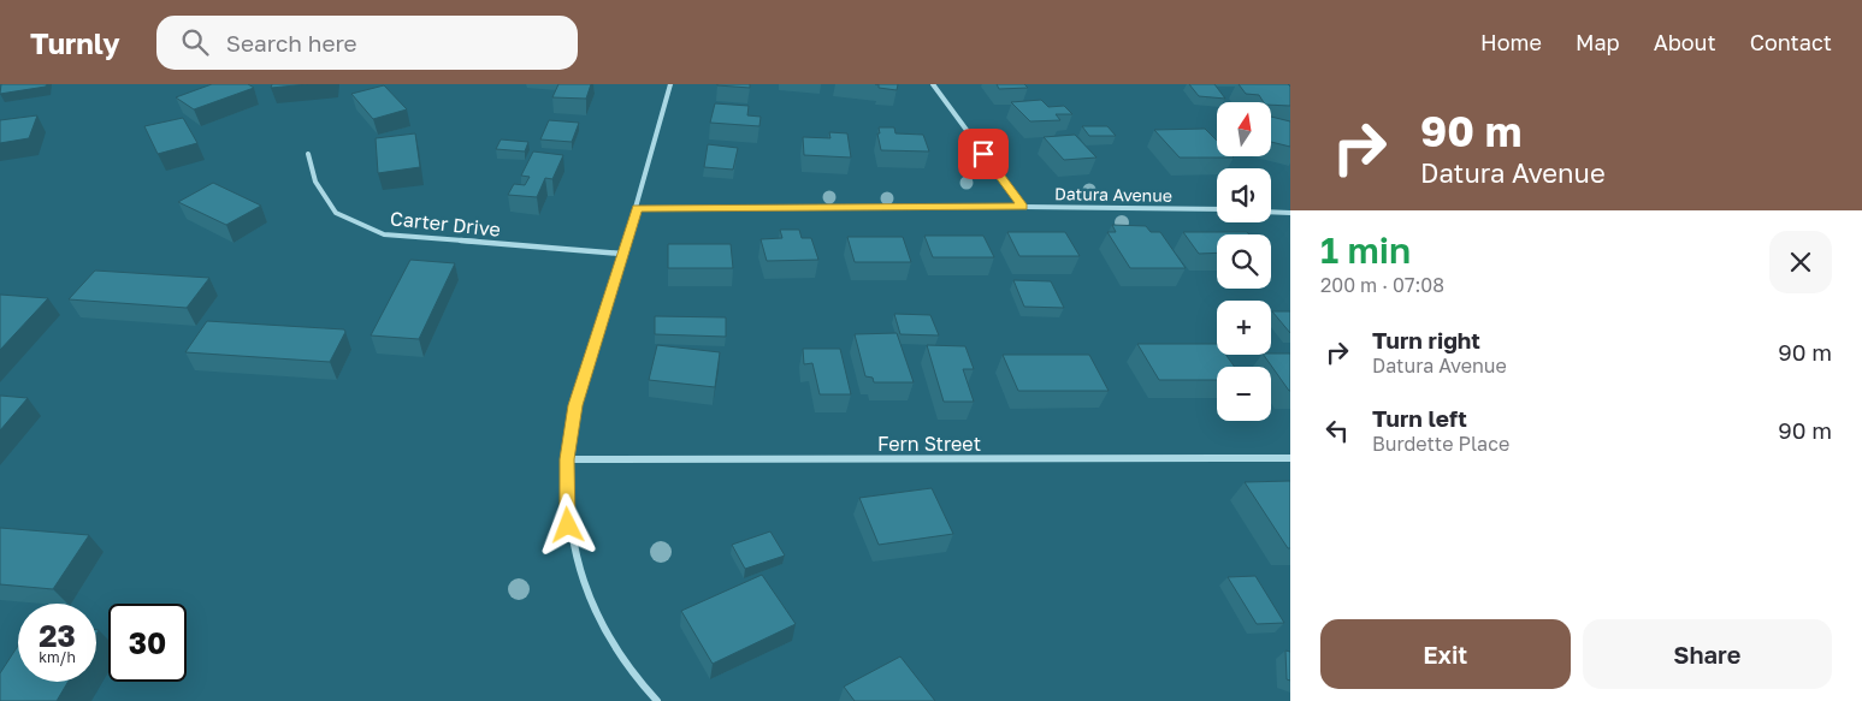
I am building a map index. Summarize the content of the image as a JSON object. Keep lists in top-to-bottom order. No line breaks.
{"streets":{"street":["Datura Avenue","Carter Drive","Fern Street"]},"north":"top","page":{"header":"Turnly","search":"Search here","nav":["Home","Map","About","Contact"],"turn":["90 m","Datura Avenue"],"map_buttons":["+","−"],"heading":["1 min","200 m · 07:08"],"list":[{"name":"Turn right","note":"Datura Avenue","value":"90 m"},{"name":"Turn left","note":"Burdette Place","value":"90 m"}],"speed":"23 km/h","limit":"30","buttons":["Exit","Share"]}}
